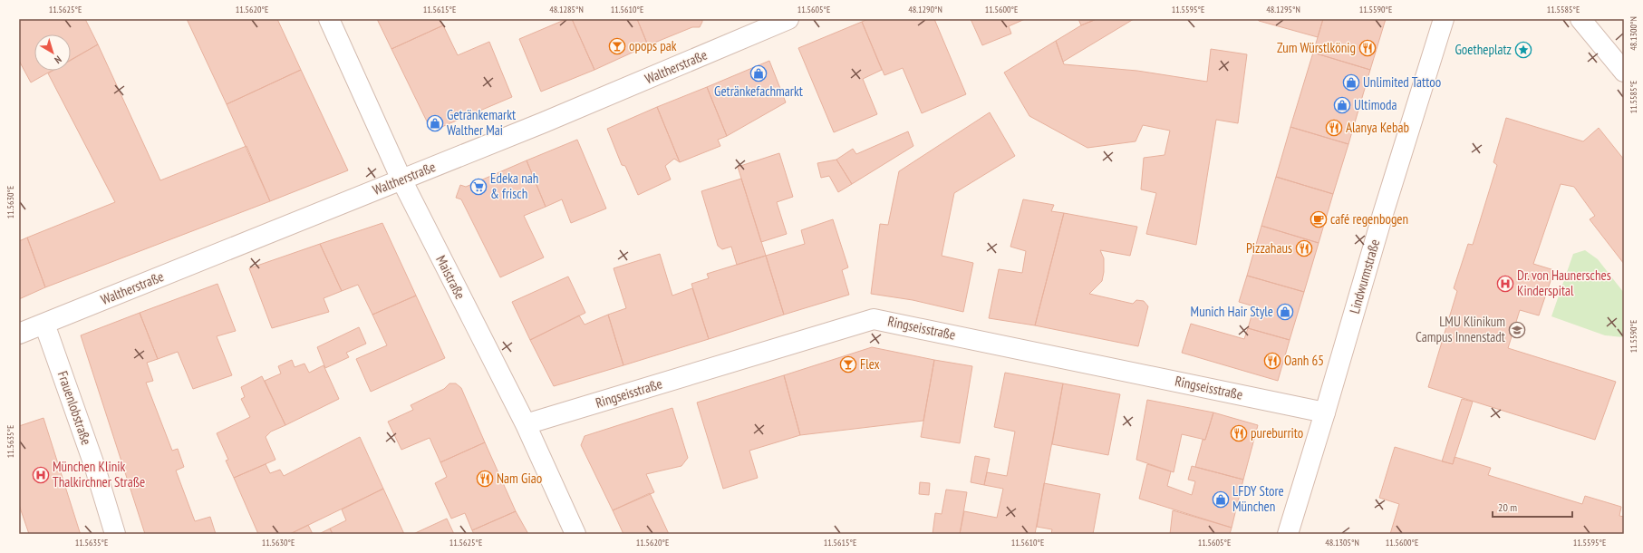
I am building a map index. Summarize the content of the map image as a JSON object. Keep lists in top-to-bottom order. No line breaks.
{"streets":{"street":["Waltherstraße","Lindwurmstraße","Maistraße","Ringseisstraße","Frauenlobstraße"]},"crossings":[["Waltherstraße","Maistraße"],["Waltherstraße","Frauenlobstraße"],["Lindwurmstraße","Ringseisstraße"],["Maistraße","Ringseisstraße"]],"places":{"bar":["opops pak","Flex"],"restaurant":["Zum Würstlkönig","Alanya Kebab","Pizzahaus","Oanh 65","pureburrito","Nam Giao"],"place":["Goetheplatz"],"shop":["Getränkefachmarkt","Unlimited Tattoo","Ultimoda","Getränkemarkt Walther Mai","Munich Hair Style","LFDY Store München"],"supermarket":["Edeka nah & frisch"],"cafe":["café regenbogen"],"hospital":["Dr. von Haunersches Kinderspital","München Klinik Thalkirchner Straße"],"school or university":["LMU Klinikum Campus Innenstadt"]},"scale_bar":"20 m","north":"bottom right","coordinates":["11.5625°E","11.5620°E","11.5615°E","48.1285°N","11.5610°E","11.5605°E","48.1290°N","11.5600°E","11.5595°E","48.1295°N","11.5590°E","11.5585°E","48.1300°N","11.5630°E","11.5635°E","48.1305°N"]}
